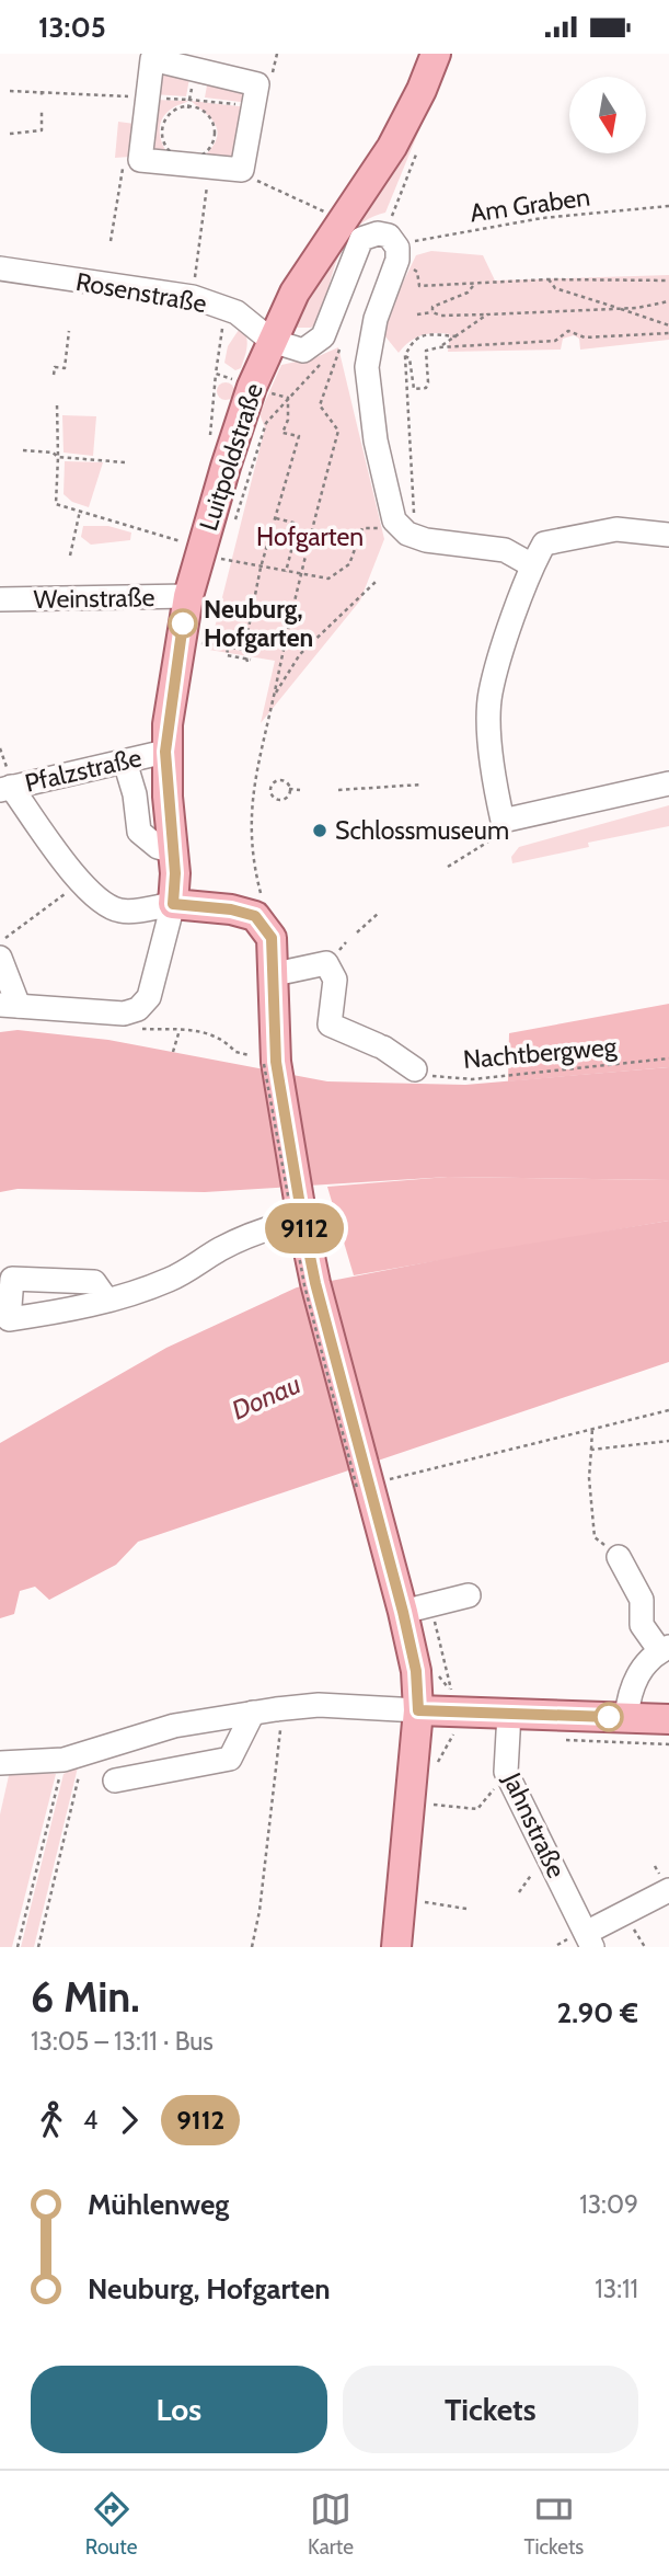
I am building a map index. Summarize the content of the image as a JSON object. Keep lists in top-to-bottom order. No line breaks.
{"streets":{"main road":["Luitpoldstraße"],"street":["Rosenstraße","Weinstraße","Pfalzstraße","Jahnstraße"],"path":["Am Graben","Nachtbergweg"]},"crossings":[["Rosenstraße","Luitpoldstraße"],["Luitpoldstraße","Weinstraße"],["Luitpoldstraße","Pfalzstraße"]],"water":["Donau"],"parks":["Hofgarten"],"places":["Neuburg, Hofgarten","Schlossmuseum"],"lines":["bus line 9112"],"north":"bottom","page":{"status":"13:05","on_map":"9112","heading":["6 Min.","13:05 – 13:11 · Bus","2.90 €"],"legs":["4","9112"],"list":[{"name":"Mühlenweg","value":"13:09"},{"name":"Neuburg, Hofgarten","value":"13:11"}],"buttons":["Los","Tickets"],"tabs":["Route","Karte","Tickets"]}}
